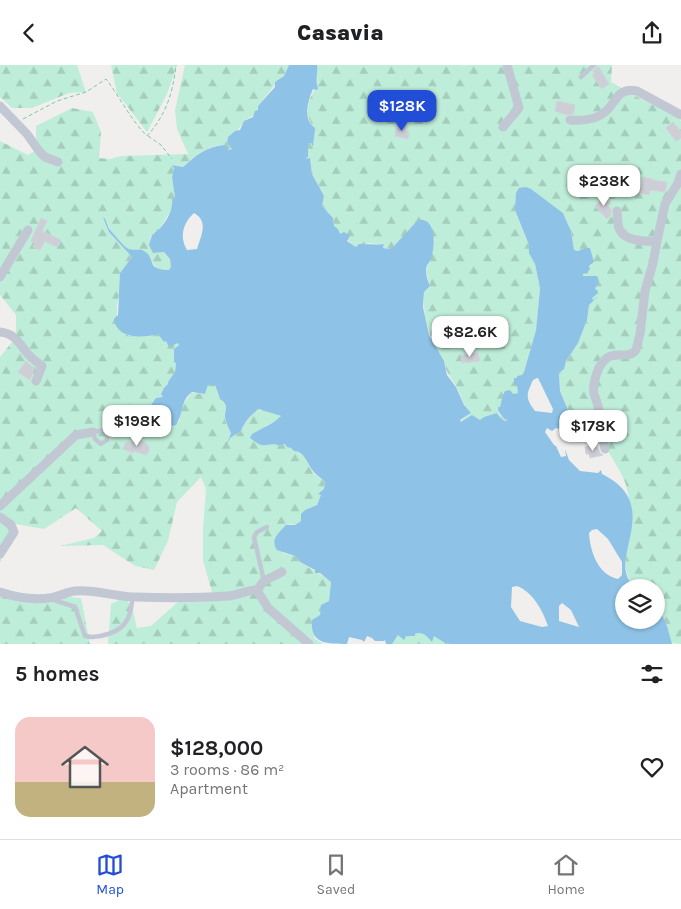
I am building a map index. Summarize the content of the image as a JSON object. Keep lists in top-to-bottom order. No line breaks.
{"page":{"header":"Casavia","price":["$128K","$238K","$82.6K","$198K","$178K"],"heading":"5 homes","list":[{"name":"$128,000","note":"3 rooms · 86 m² · Apartment"}],"tabs":["Map","Saved","Home"]}}
